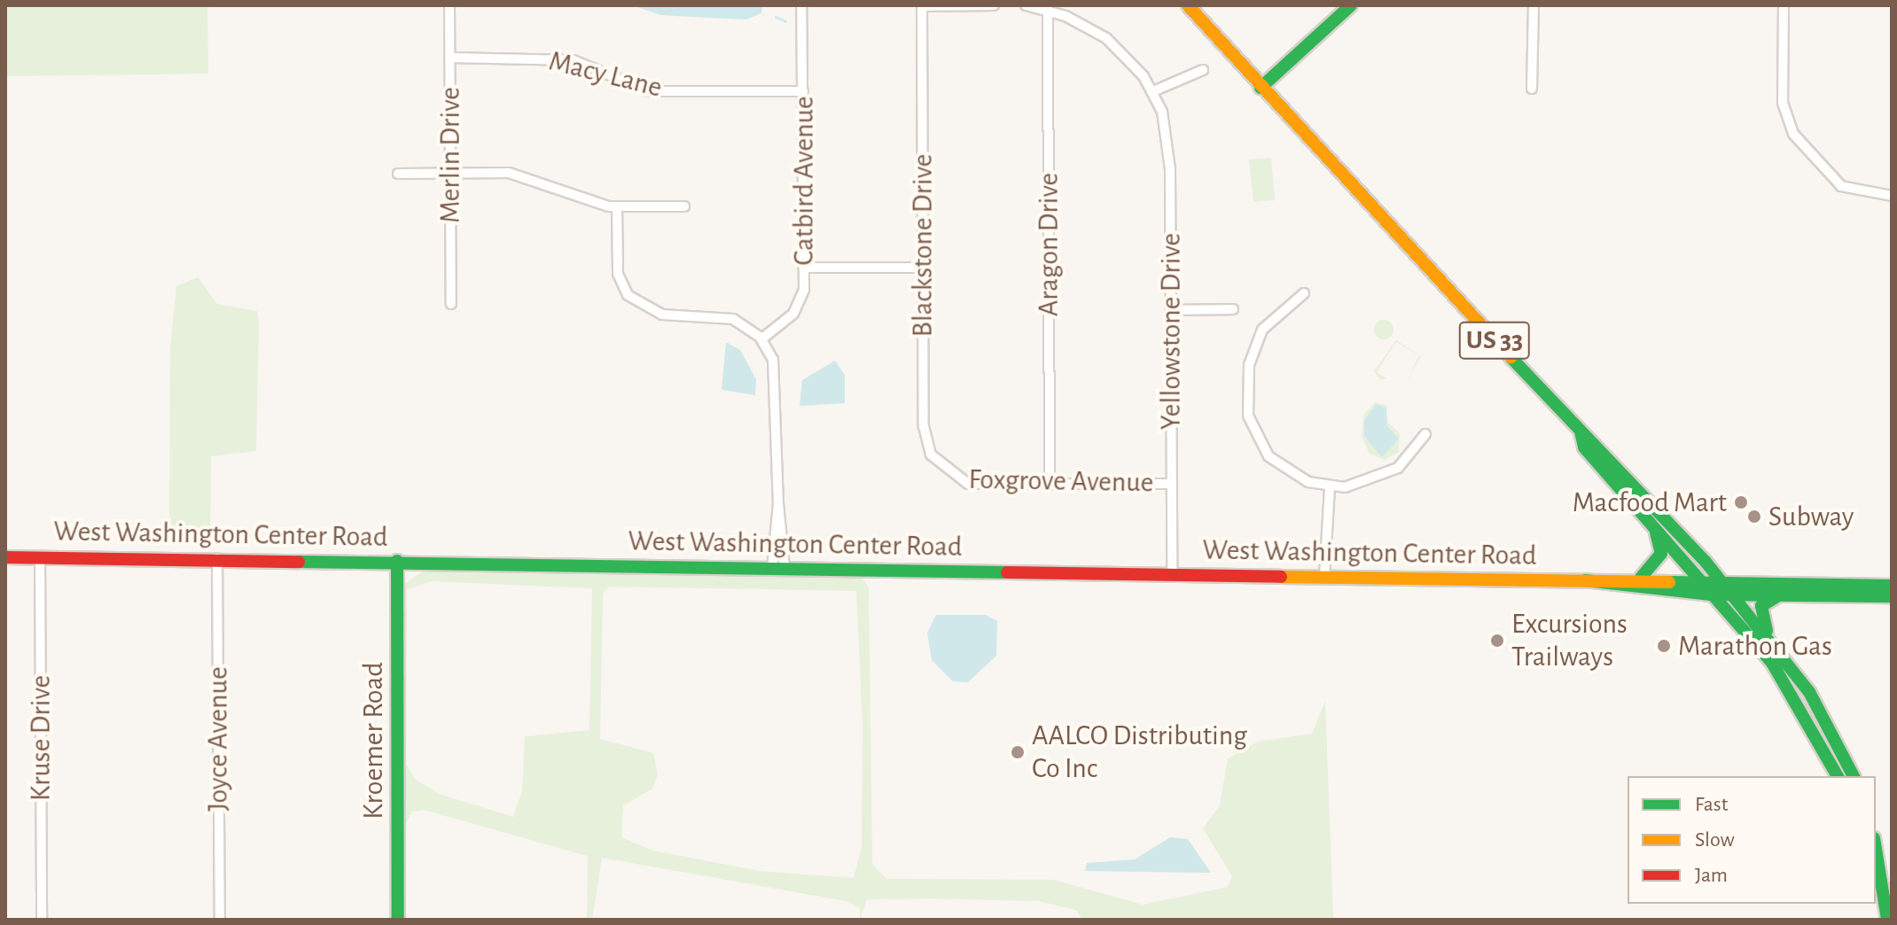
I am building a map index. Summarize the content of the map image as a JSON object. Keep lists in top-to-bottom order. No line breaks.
{"streets":{"main road":["US 33","West Washington Center Road","Kroemer Road"],"street":["Macy Lane","Merlin Drive","Catbird Avenue","Aragon Drive","Blackstone Drive","Yellowstone Drive","Foxgrove Avenue","Kruse Drive","Joyce Avenue"]},"crossings":[["Macy Lane","Merlin Drive"],["Macy Lane","Catbird Avenue"],["Aragon Drive","Yellowstone Drive"],["Aragon Drive","Foxgrove Avenue"],["Blackstone Drive","Foxgrove Avenue"],["Yellowstone Drive","Foxgrove Avenue"],["Yellowstone Drive","West Washington Center Road"],["US 33","West Washington Center Road"],["West Washington Center Road","Kruse Drive"],["West Washington Center Road","Joyce Avenue"],["West Washington Center Road","Kroemer Road"]],"places":["Macfood Mart","Subway","Excursions Trailways","Marathon Gas","AALCO Distributing Co Inc"],"legend":["Fast","Slow","Jam"]}
